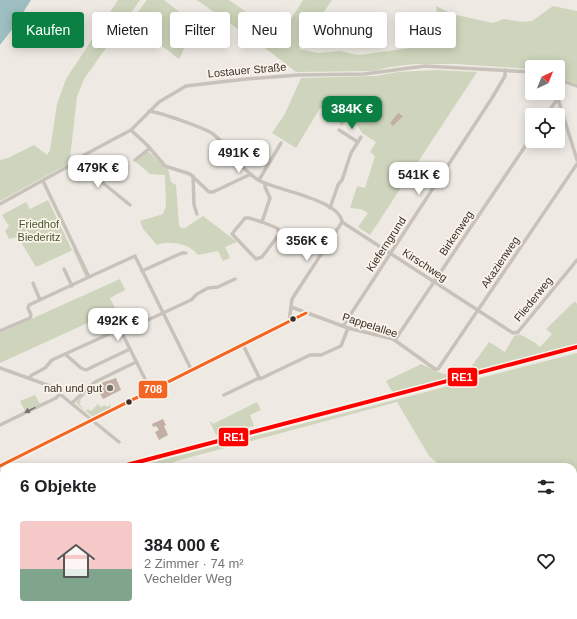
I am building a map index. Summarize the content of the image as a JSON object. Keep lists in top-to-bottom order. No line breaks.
{"streets":{"street":["Lostauer Straße","Birkenweg","Kieferngrund","Akazienweg","Kirschweg","Fliederweg","Pappelallee"]},"crossings":[["Lostauer Straße","Kieferngrund"],["Birkenweg","Kirschweg"],["Birkenweg","Pappelallee"],["Kieferngrund","Kirschweg"],["Kieferngrund","Pappelallee"],["Akazienweg","Kirschweg"],["Akazienweg","Fliederweg"],["Akazienweg","Pappelallee"],["Kirschweg","Fliederweg"]],"parks":["Friedhof Biederitz"],"places":["nah und gut"],"lines":["transit line 708","transit line RE1"],"north":"top right","page":{"chip":["Kaufen","Mieten","Filter","Neu","Wohnung","Haus"],"price":["384K €","491K €","479K €","541K €","356K €","492K €"],"heading":"6 Objekte","list":[{"name":"384 000 €","note":"2 Zimmer · 74 m² · Vechelder Weg"}]}}
